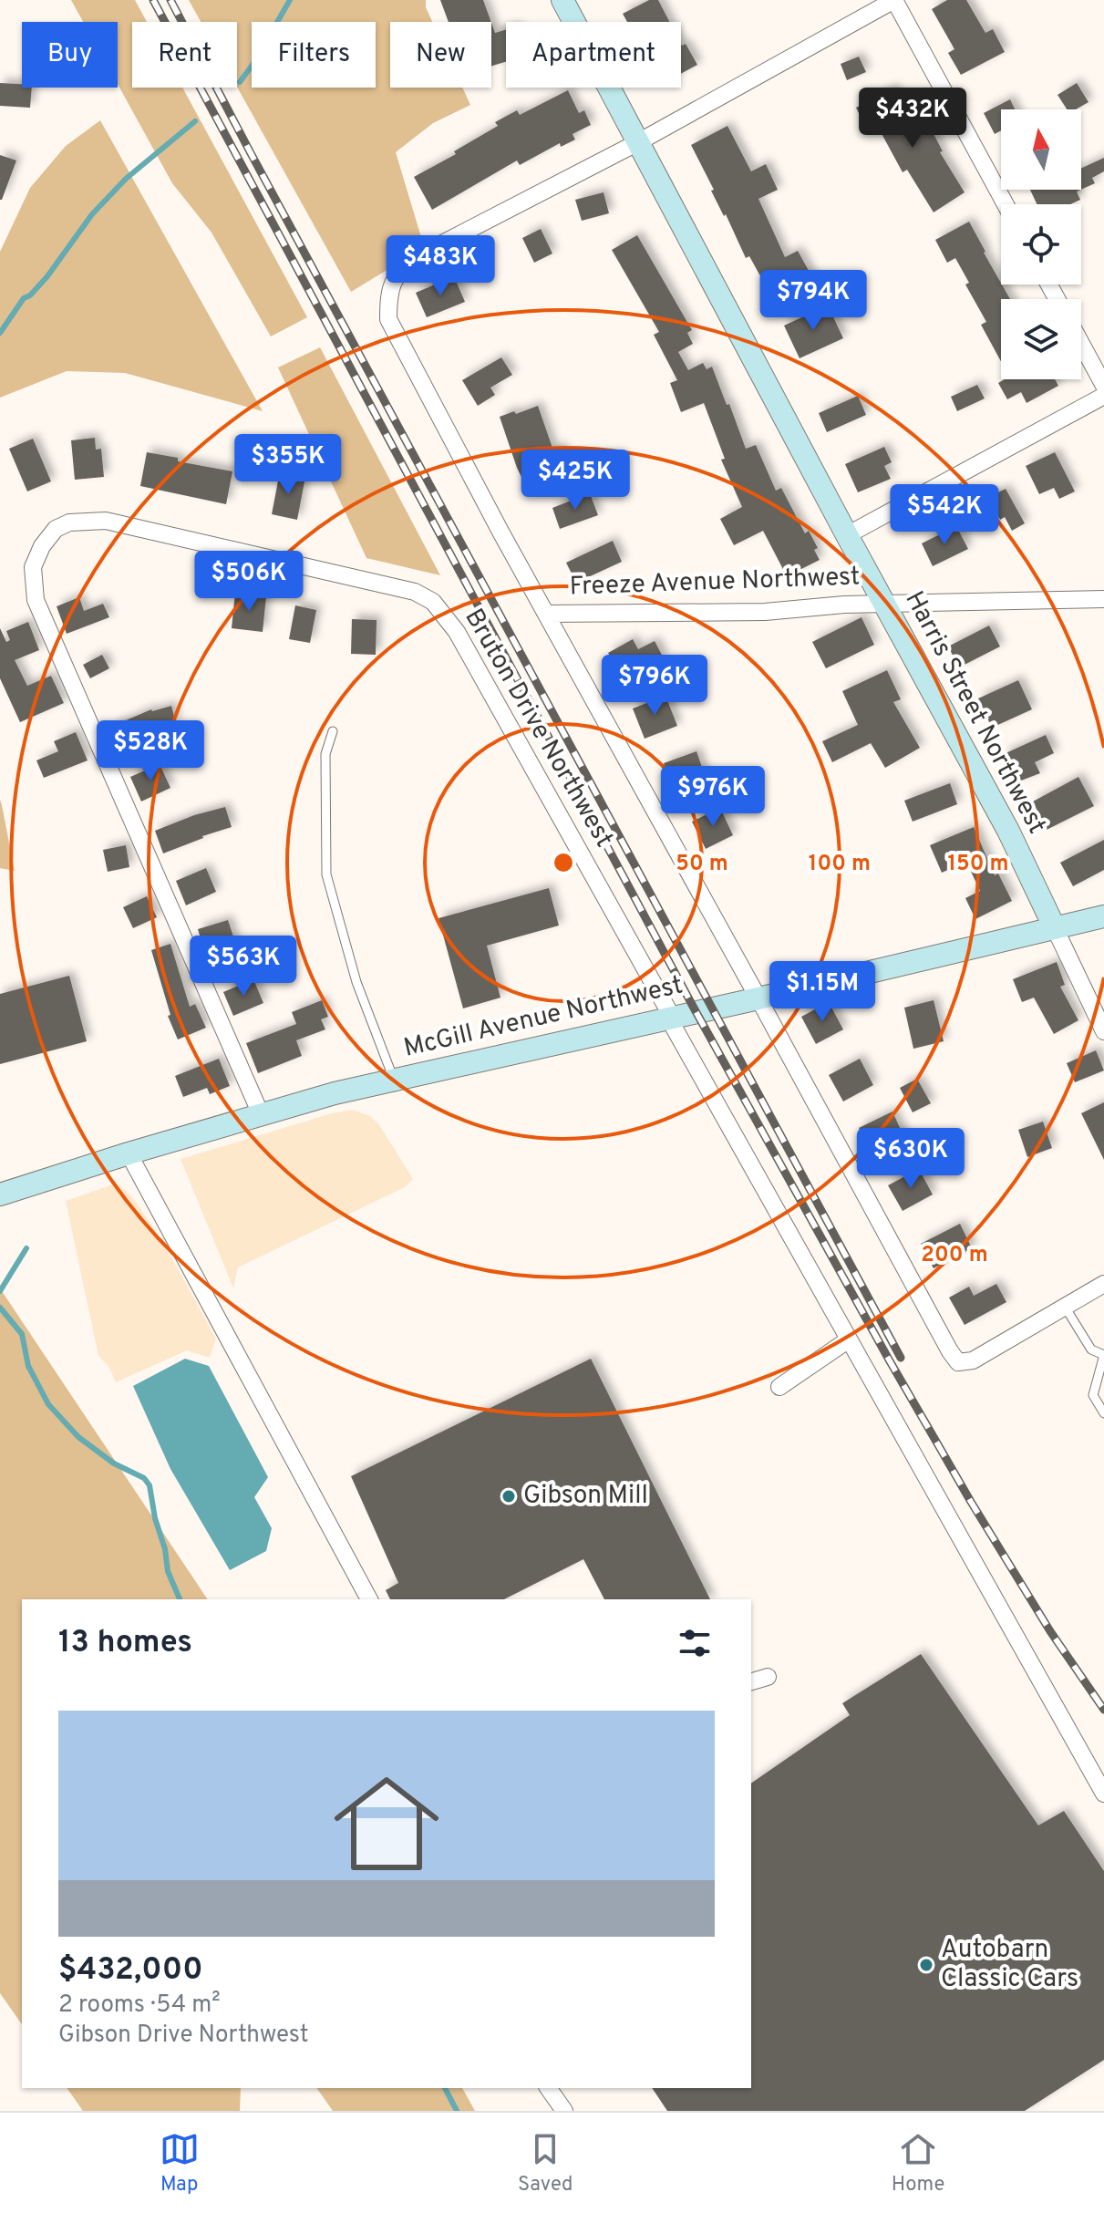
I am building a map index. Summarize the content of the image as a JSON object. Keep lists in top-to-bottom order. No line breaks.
{"streets":{"street":["Freeze Avenue Northwest","Harris Street Northwest","Bruton Drive Northwest","McGill Avenue Northwest"]},"crossings":[["Freeze Avenue Northwest","Harris Street Northwest"],["Harris Street Northwest","McGill Avenue Northwest"],["Bruton Drive Northwest","McGill Avenue Northwest"]],"places":["Gibson Mill","Autobarn Classic Cars"],"north":"top","page":{"chip":["Buy","Rent","Filters","New","Apartment"],"price":["$432K","$483K","$794K","$355K","$425K","$542K","$506K","$796K","$528K","$976K","$563K","$1.15M","$630K"],"heading":"13 homes","list":[{"name":"$432,000","note":"2 rooms · 54 m² · Gibson Drive Northwest"}],"tabs":["Map","Saved","Home"]},"rings":["50 m","100 m","150 m","200 m"]}
